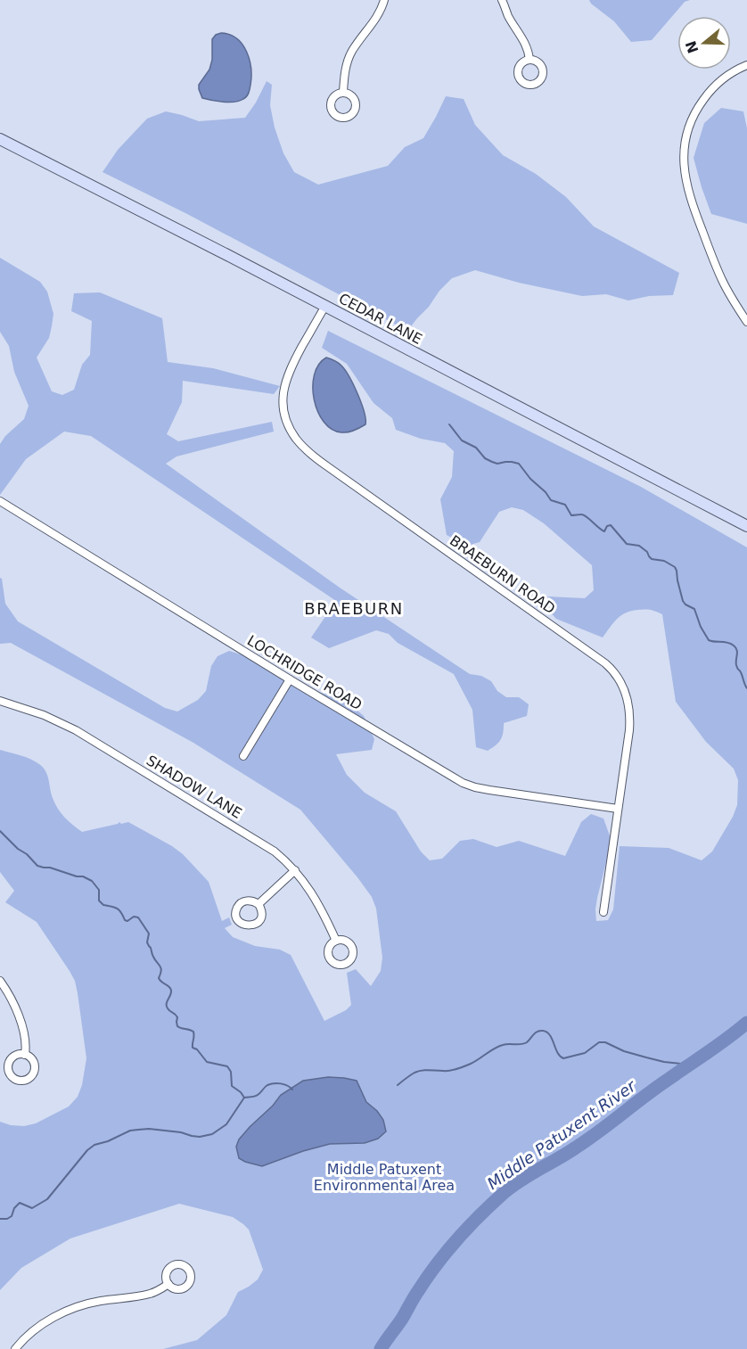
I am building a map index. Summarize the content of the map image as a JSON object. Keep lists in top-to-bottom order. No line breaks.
{"streets":{"main road":["CEDAR LANE"],"street":["BRAEBURN ROAD","LOCHRIDGE ROAD","SHADOW LANE"]},"crossings":[["CEDAR LANE","BRAEBURN ROAD"],["BRAEBURN ROAD","LOCHRIDGE ROAD"]],"districts":["BRAEBURN"],"water":["Middle Patuxent River"],"parks":["Middle Patuxent Environmental Area"],"north":"left"}
